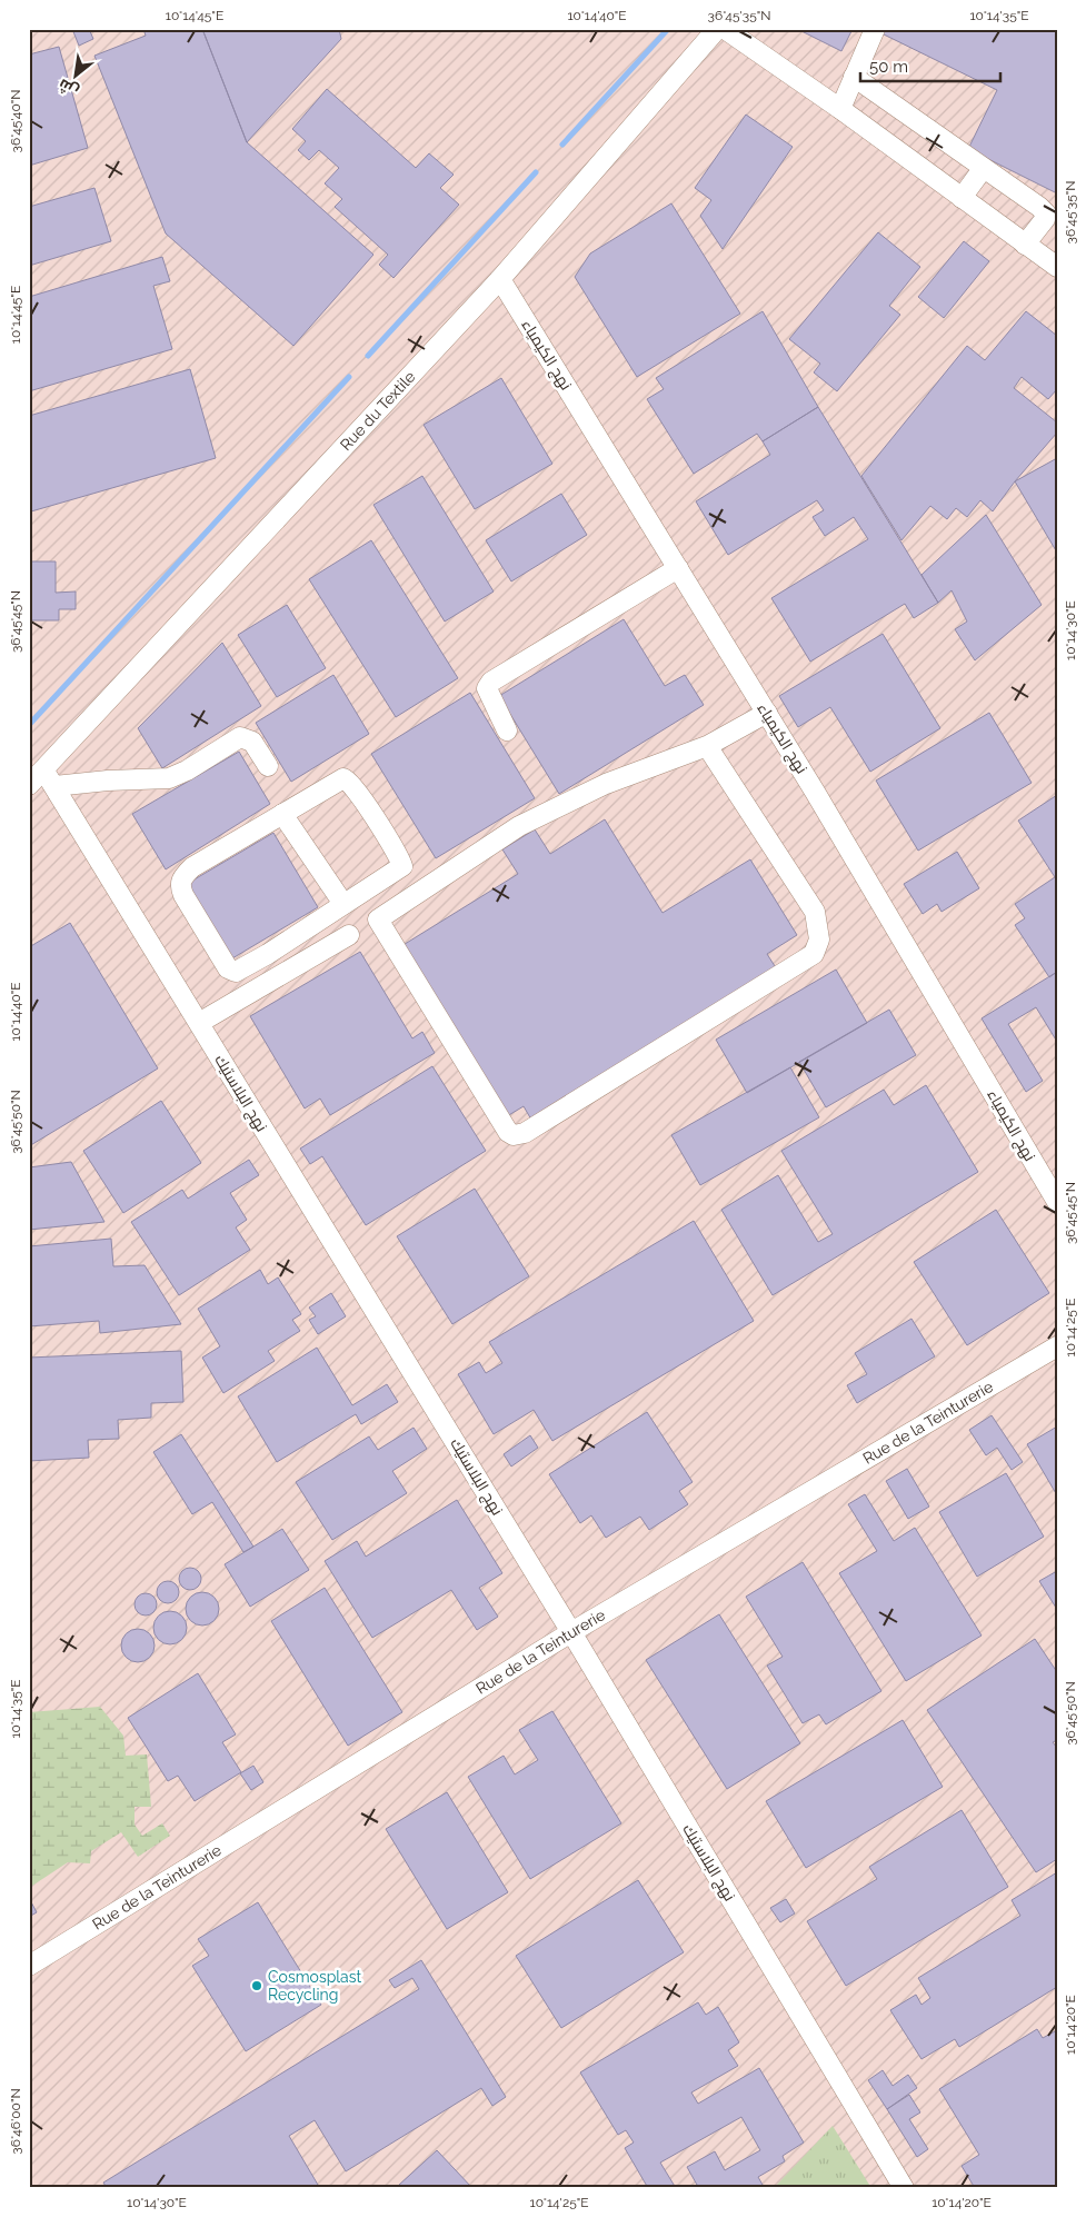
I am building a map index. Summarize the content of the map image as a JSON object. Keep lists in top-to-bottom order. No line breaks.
{"streets":{"street":["نهج الكيمياء","Rue du Textile","نهج البلاستيك","Rue de la Teinturerie"]},"crossings":[["نهج الكيمياء","Rue du Textile"],["Rue du Textile","نهج البلاستيك"],["نهج البلاستيك","Rue de la Teinturerie"]],"places":["Cosmosplast Recycling"],"scale_bar":"50 m","north":"bottom left","coordinates":["10°14'45\"E","10°14'40\"E","36°45'35\"N","10°14'35\"E","36°45'40\"N","36°45'45\"N","10°14'30\"E","36°45'50\"N","10°14'25\"E","10°14'20\"E","36°46'00\"N"]}
